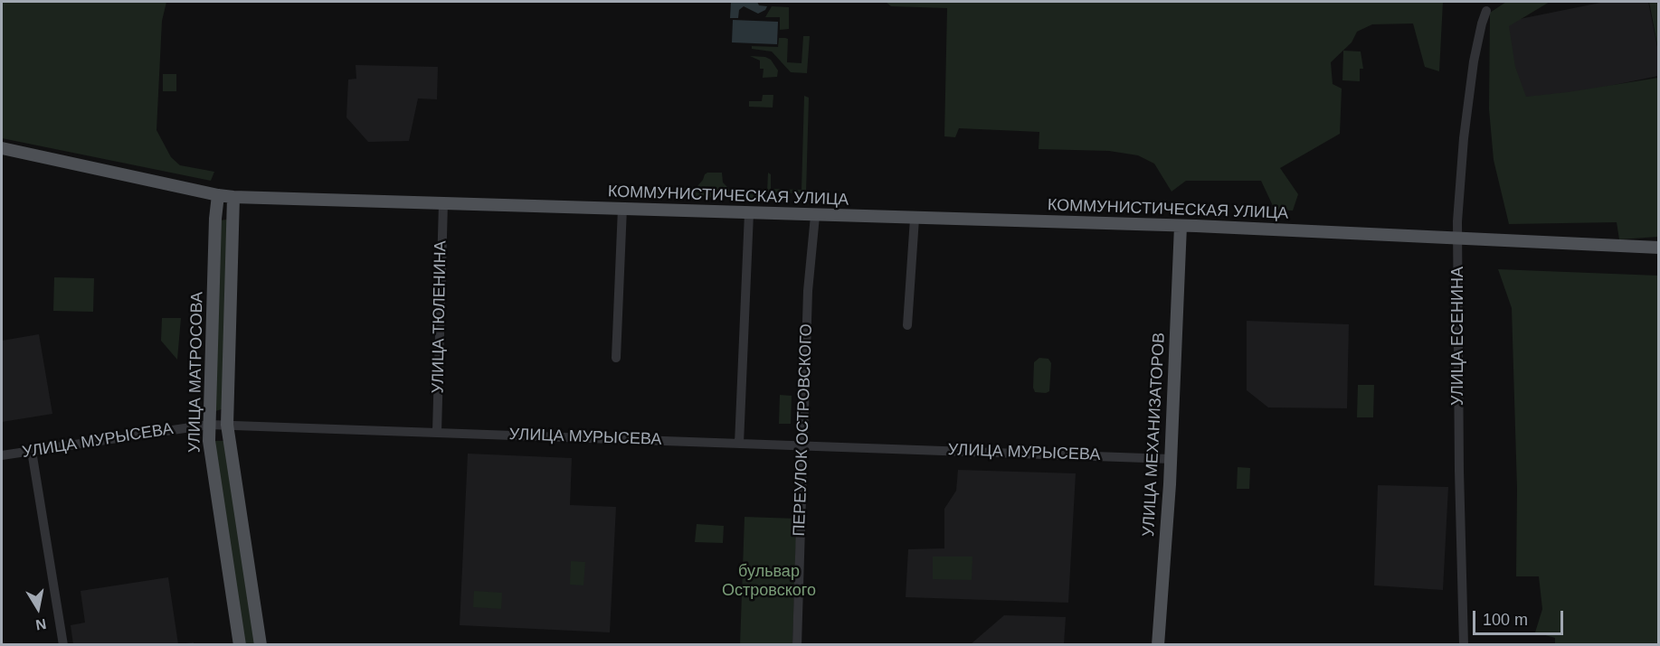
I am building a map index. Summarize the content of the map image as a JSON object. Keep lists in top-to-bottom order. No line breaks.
{"streets":{"main road":["КОММУНИСТИЧЕСКАЯ УЛИЦА","УЛИЦА МАТРОСОВА","УЛИЦА МЕХАНИЗАТОРОВ"],"street":["УЛИЦА ТЮЛЕНИНА","УЛИЦА ЕСЕНИНА","ПЕРЕУЛОК ОСТРОВСКОГО","УЛИЦА МУРЫСЕВА"]},"crossings":[["КОММУНИСТИЧЕСКАЯ УЛИЦА","УЛИЦА ТЮЛЕНИНА"],["КОММУНИСТИЧЕСКАЯ УЛИЦА","УЛИЦА ЕСЕНИНА"],["КОММУНИСТИЧЕСКАЯ УЛИЦА","УЛИЦА МАТРОСОВА"],["КОММУНИСТИЧЕСКАЯ УЛИЦА","ПЕРЕУЛОК ОСТРОВСКОГО"],["КОММУНИСТИЧЕСКАЯ УЛИЦА","УЛИЦА МЕХАНИЗАТОРОВ"],["УЛИЦА ТЮЛЕНИНА","УЛИЦА МУРЫСЕВА"],["УЛИЦА МАТРОСОВА","УЛИЦА МУРЫСЕВА"],["ПЕРЕУЛОК ОСТРОВСКОГО","УЛИЦА МУРЫСЕВА"],["УЛИЦА МЕХАНИЗАТОРОВ","УЛИЦА МУРЫСЕВА"]],"parks":["бульвар Островского"],"scale_bar":"100 m","north":"bottom"}
